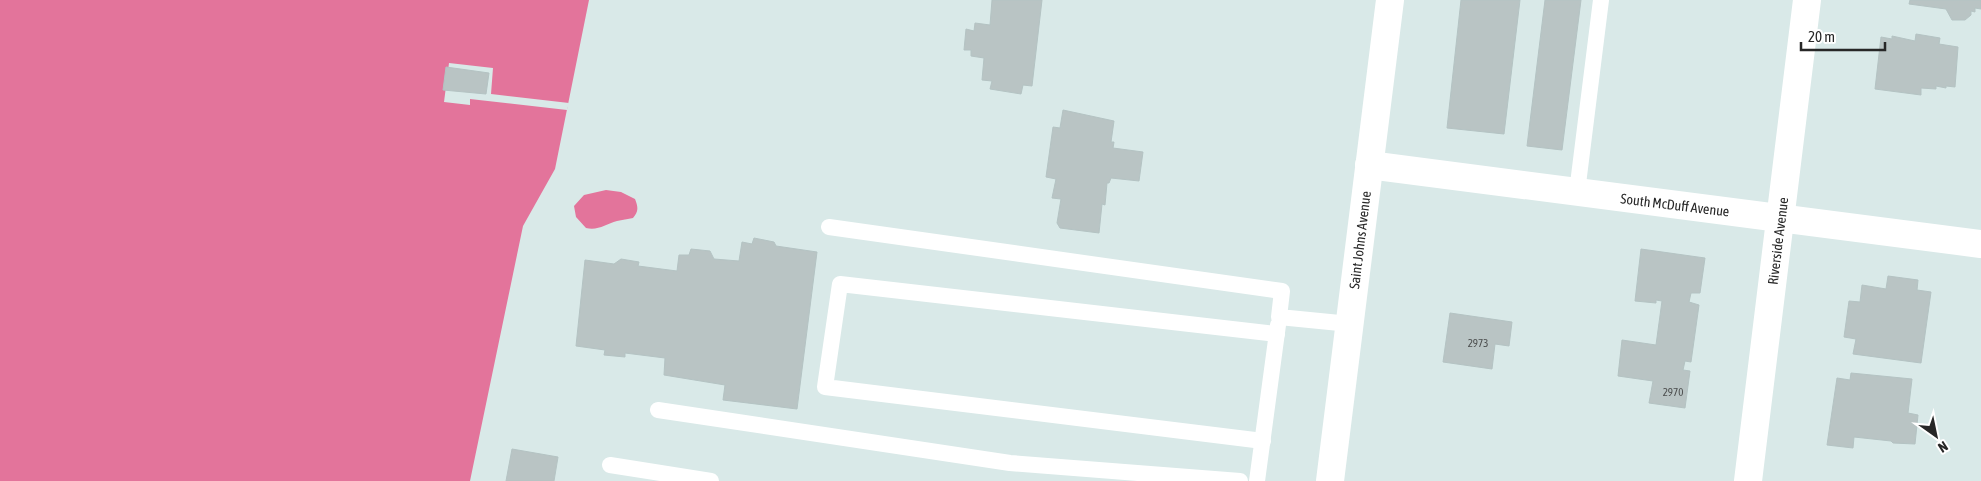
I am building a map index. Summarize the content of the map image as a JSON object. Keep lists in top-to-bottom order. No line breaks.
{"streets":{"main road":["South McDuff Avenue","Saint Johns Avenue","Riverside Avenue"]},"crossings":[["South McDuff Avenue","Saint Johns Avenue"],["South McDuff Avenue","Riverside Avenue"]],"house_numbers":["2973","2970"],"scale_bar":"20 m","north":"bottom right"}
